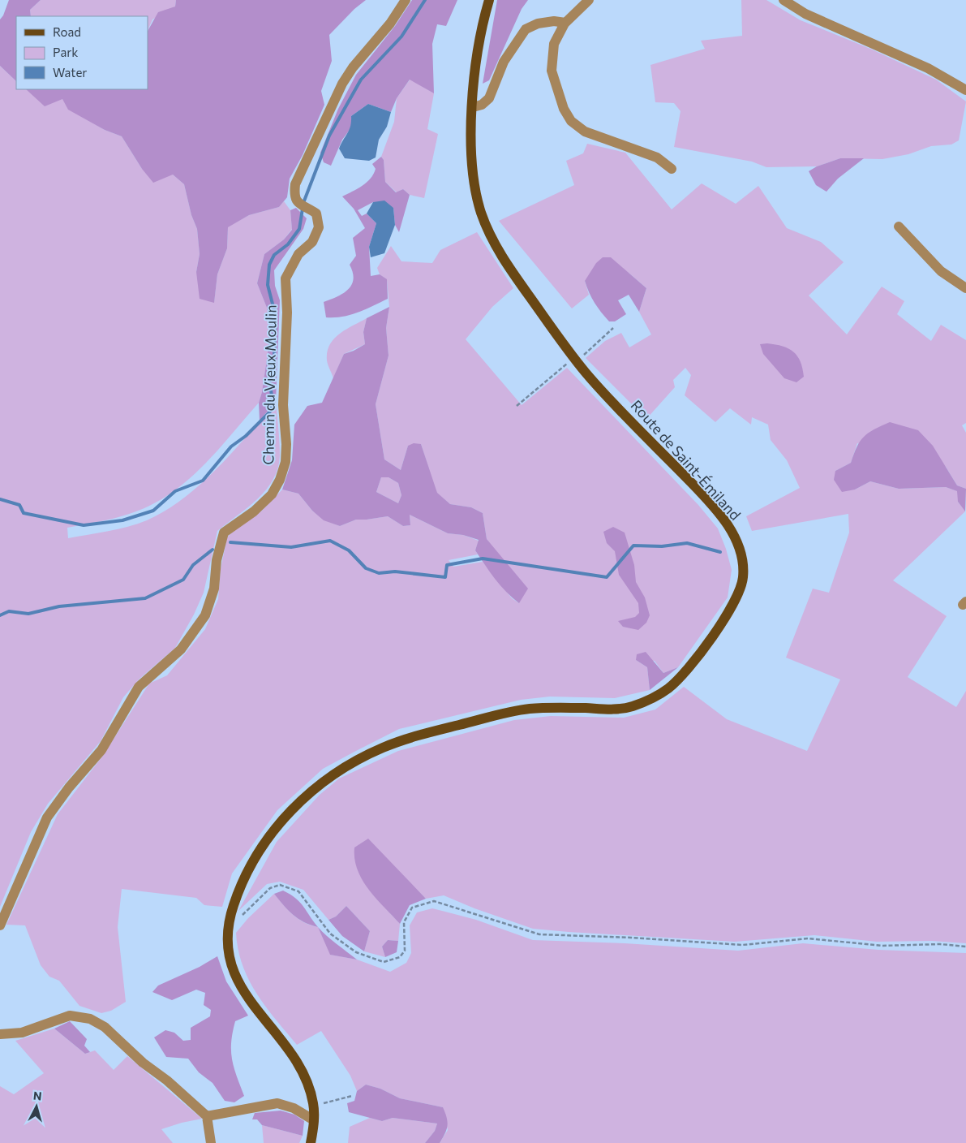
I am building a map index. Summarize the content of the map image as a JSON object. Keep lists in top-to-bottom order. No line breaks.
{"streets":{"main road":["Route de Saint-Émiland"],"street":["Chemin du Vieux Moulin"]},"legend":["Road","Park","Water"],"north":"top"}
